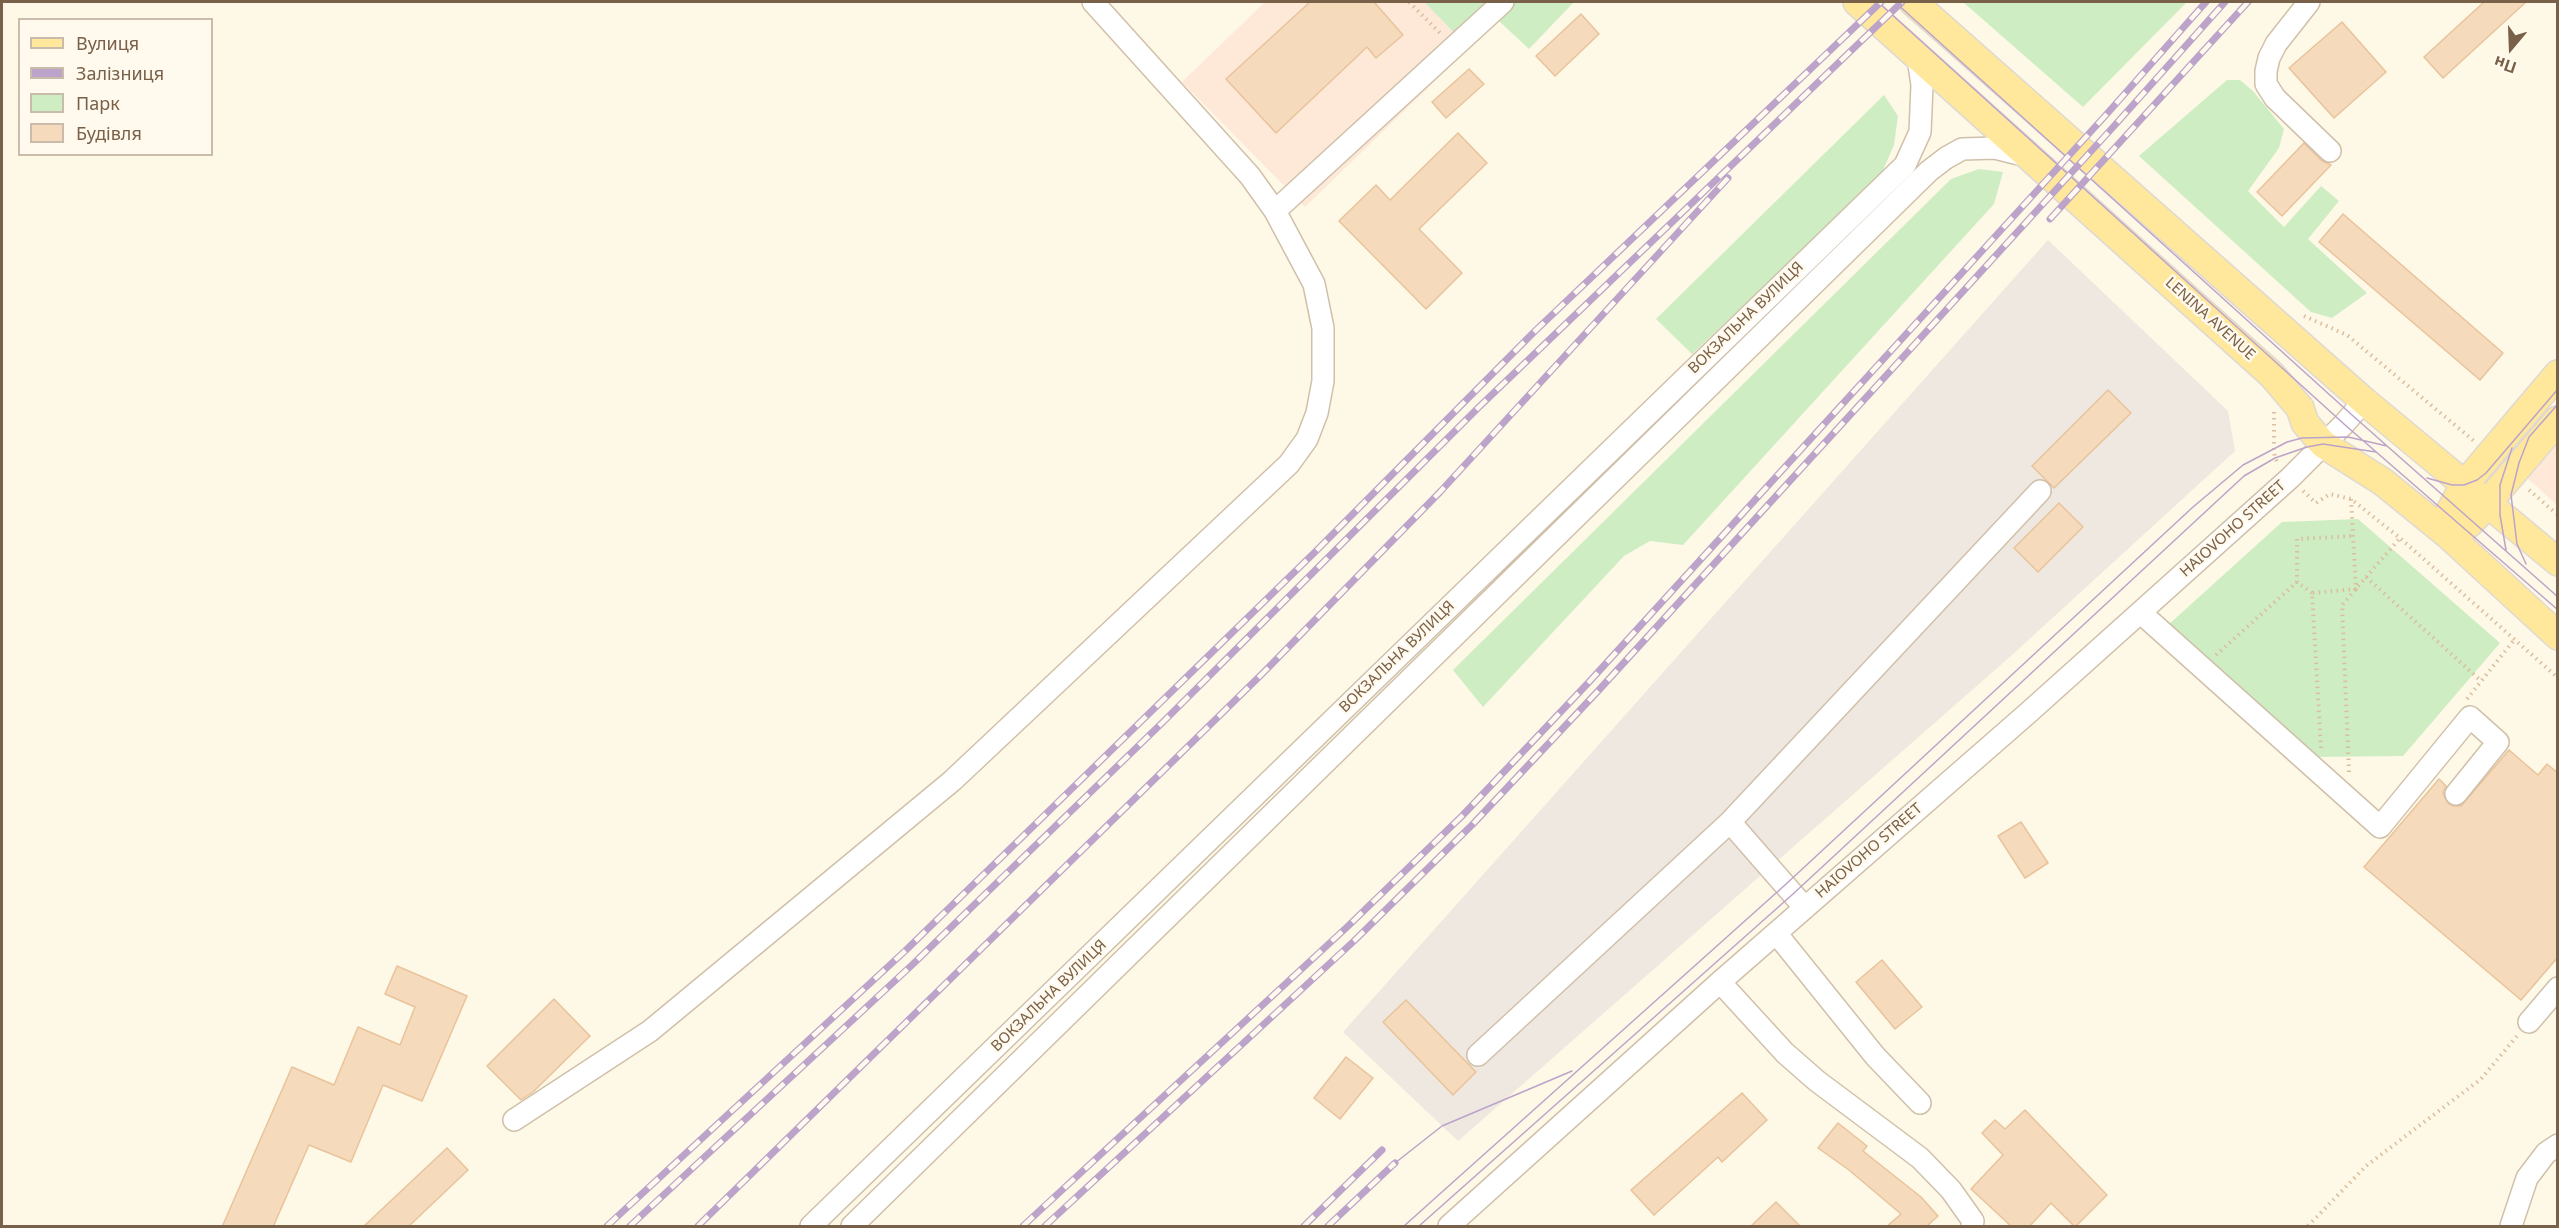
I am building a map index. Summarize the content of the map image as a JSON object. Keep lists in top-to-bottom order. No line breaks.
{"streets":{"main road":["LENINA AVENUE"],"street":["ВОКЗАЛЬНА ВУЛИЦЯ","HAIOVOHO STREET"]},"crossings":[["ВОКЗАЛЬНА ВУЛИЦЯ","LENINA AVENUE"],["LENINA AVENUE","HAIOVOHO STREET"]],"legend":["Вулиця","Залізниця","Парк","Будівля"],"north":"bottom"}
